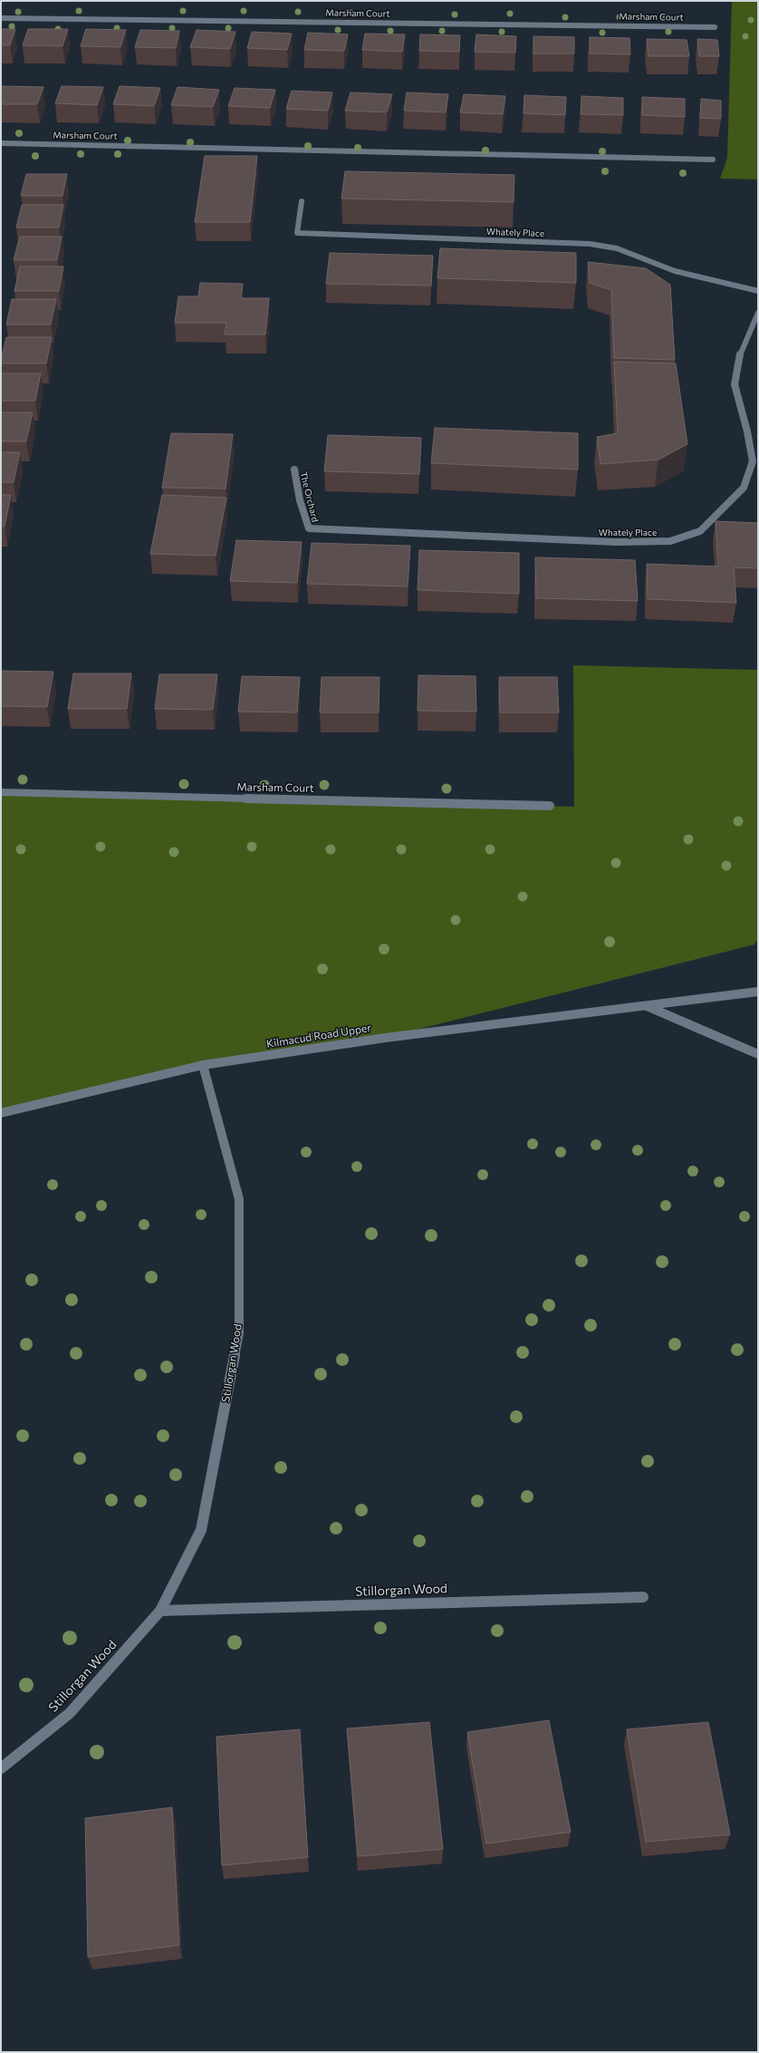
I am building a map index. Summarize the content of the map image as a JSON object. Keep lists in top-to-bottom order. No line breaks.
{"streets":{"street":["Marsham Court","Whately Place","The Orchard","Kilmacud Road Upper","Stillorgan Wood"]},"crossings":[["Whately Place","The Orchard"],["Kilmacud Road Upper","Stillorgan Wood"]]}
